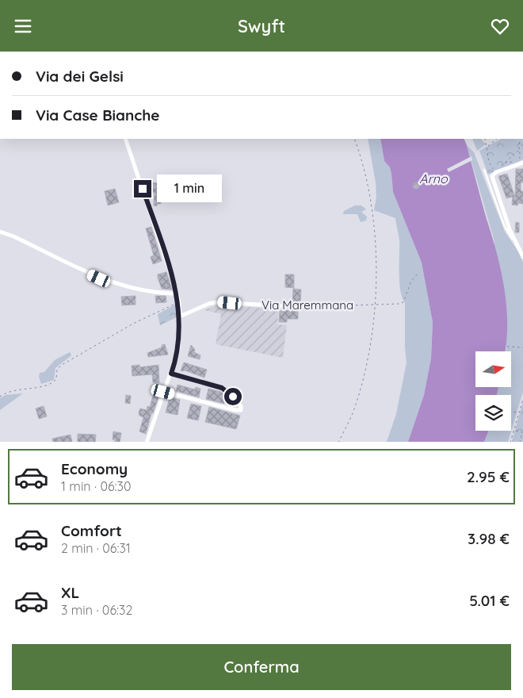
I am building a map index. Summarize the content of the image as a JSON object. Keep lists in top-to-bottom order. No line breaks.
{"streets":{"street":["Via Maremmana"]},"water":["Arno"],"north":"right","page":{"header":"Swyft","banner":["Via dei Gelsi","Via Case Bianche"],"bubble":"1 min","list":[{"name":"Economy","note":"1 min · 06:30","value":"2.95 €"},{"name":"Comfort","note":"2 min · 06:31","value":"3.98 €"},{"name":"XL","note":"3 min · 06:32","value":"5.01 €"}],"buttons":"Conferma"}}
